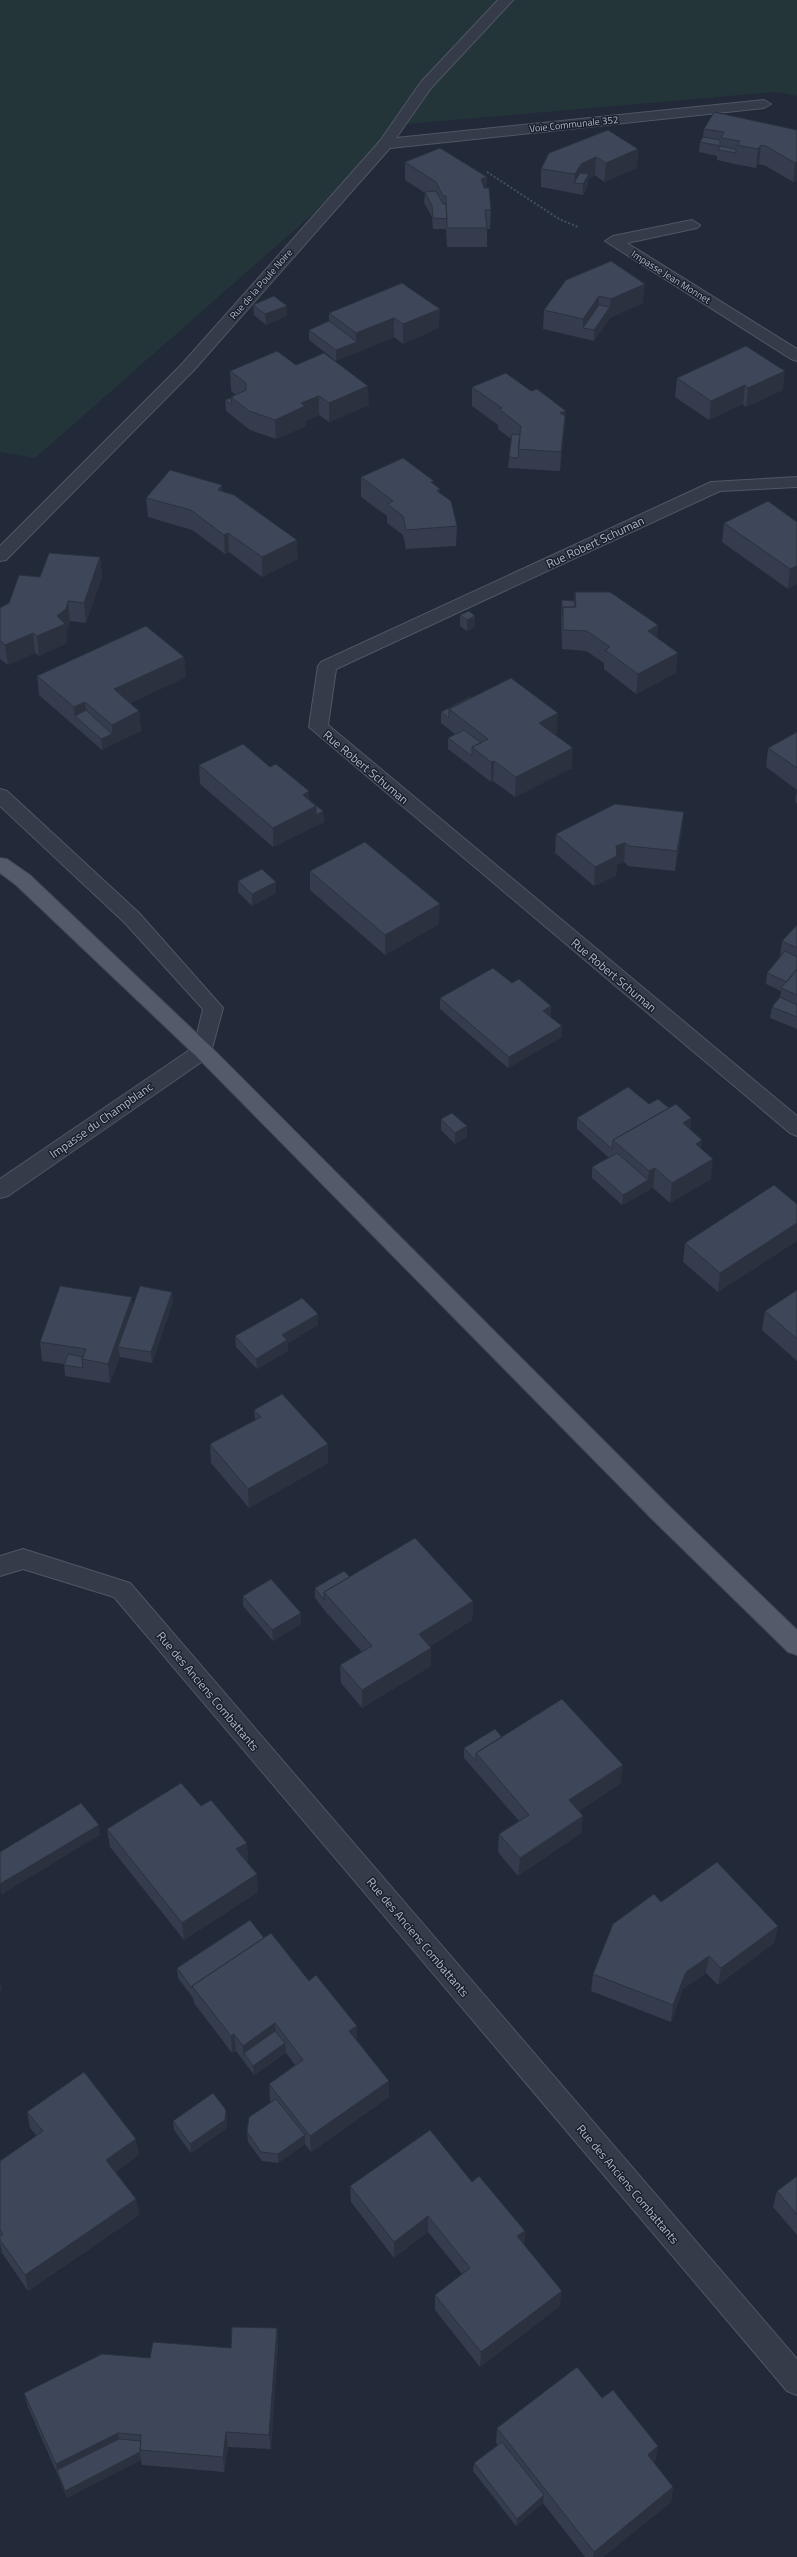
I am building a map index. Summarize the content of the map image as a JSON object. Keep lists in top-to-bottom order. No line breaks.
{"streets":{"street":["Voie Communale 352","Impasse Jean Monnet","Rue de la Poule Noire","Rue Robert Schuman","Impasse du Champblanc","Rue des Anciens Combattants"]},"crossings":[["Voie Communale 352","Rue de la Poule Noire"]]}
